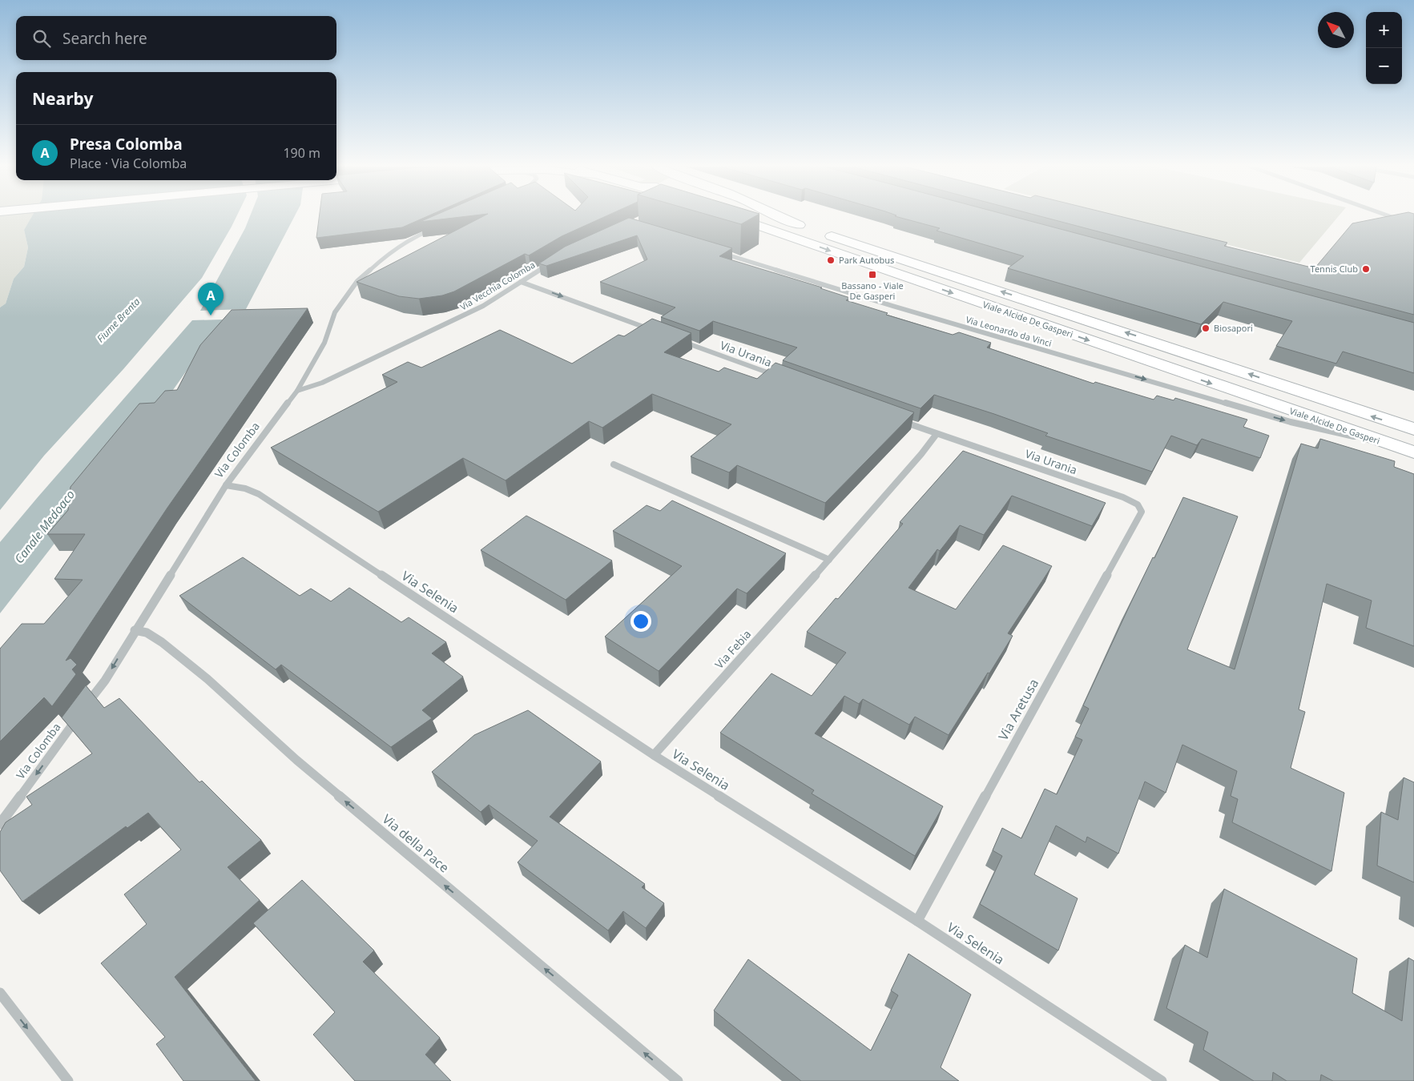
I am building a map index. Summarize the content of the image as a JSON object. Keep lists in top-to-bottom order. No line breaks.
{"streets":{"main road":["Viale Alcide De Gasperi"],"street":["Via Vecchia Colomba","Via Leonardo da Vinci","Via Urania","Via Colomba","Via Selenia","Via Febia","Via Aretusa","Via della Pace"]},"crossings":[["Via Vecchia Colomba","Via Colomba"],["Viale Alcide De Gasperi","Via Leonardo da Vinci"],["Via Urania","Via Febia"],["Via Urania","Via Aretusa"],["Via Colomba","Via Selenia"],["Via Colomba","Via della Pace"],["Via Selenia","Via Febia"],["Via Selenia","Via Aretusa"]],"one_way":["Via Leonardo da Vinci","Via della Pace"],"water":["Fiume Brenta","Canale Medoaco"],"places":{"other":["Park Autobus","Tennis Club","Biosapori"],"transit":["Bassano - Viale De Gasperi"]},"north":"top left","page":{"map_buttons":["+","−"],"search":"Search here","heading":"Nearby","list":[{"mark":"A","name":"Presa Colomba","note":"Place · Via Colomba","value":"190 m"}],"pins":"A"}}
